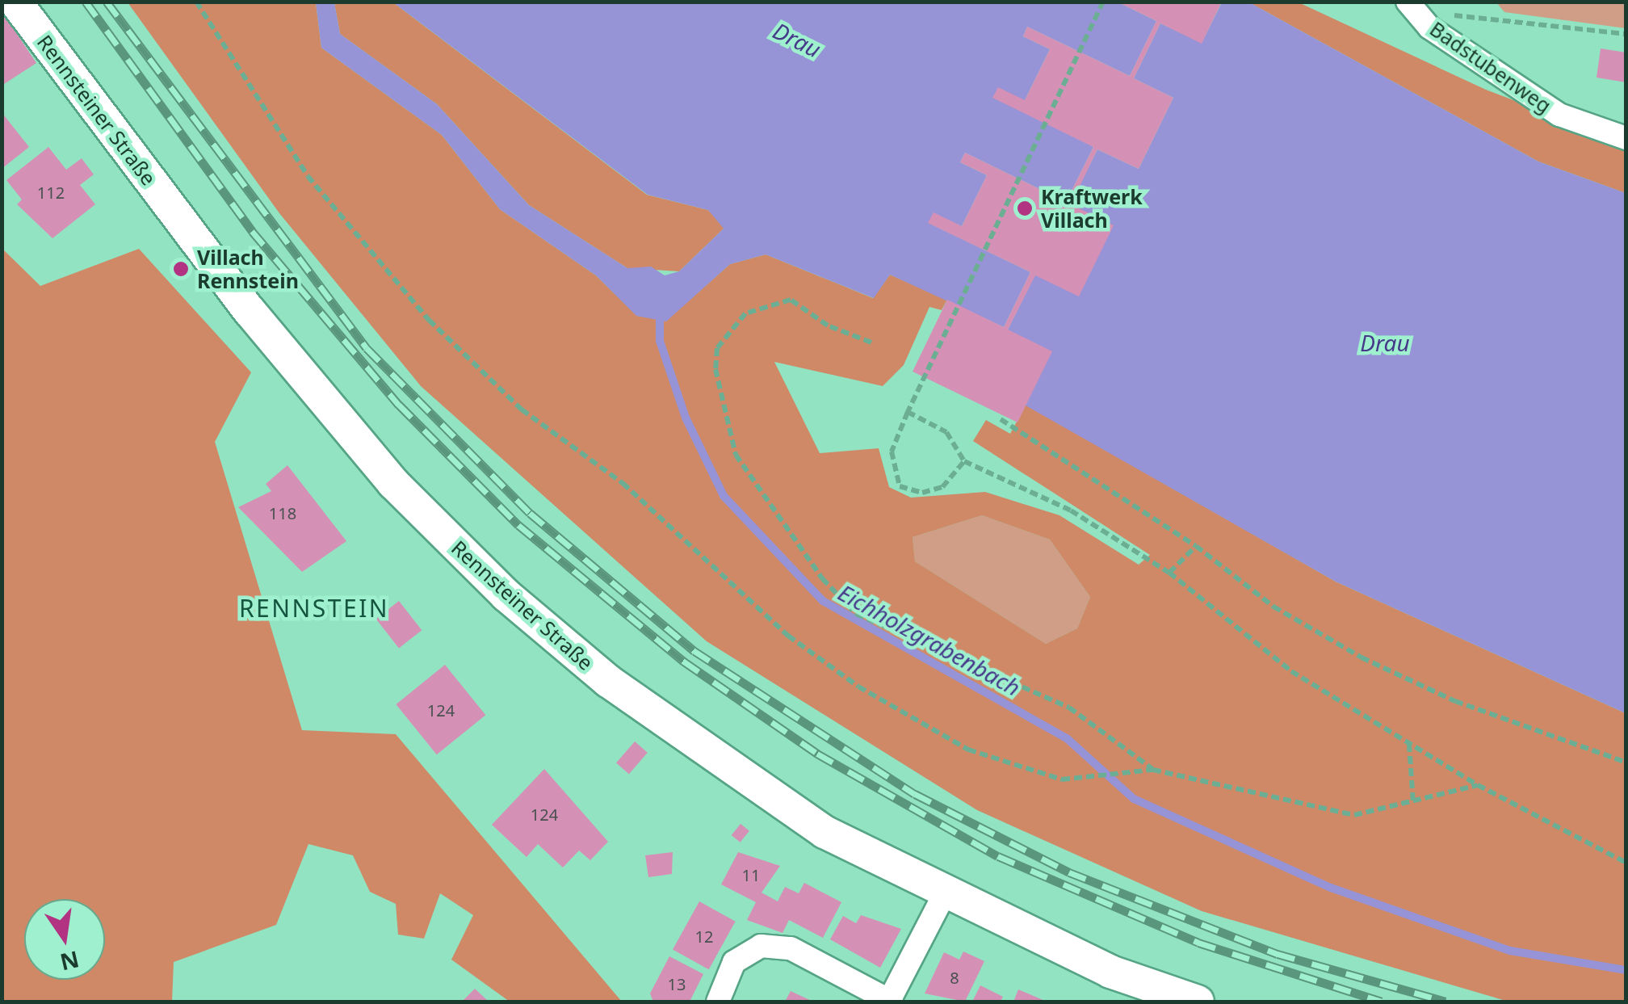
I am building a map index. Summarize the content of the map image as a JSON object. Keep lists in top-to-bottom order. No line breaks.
{"streets":{"main road":["Rennsteiner Straße"],"street":["Badstubenweg"]},"districts":["RENNSTEIN"],"water":["Drau","Eichholzgrabenbach"],"places":["Kraftwerk Villach","Villach Rennstein"],"house_numbers":["112","118","124","124","11","12","8","13"],"north":"bottom"}
